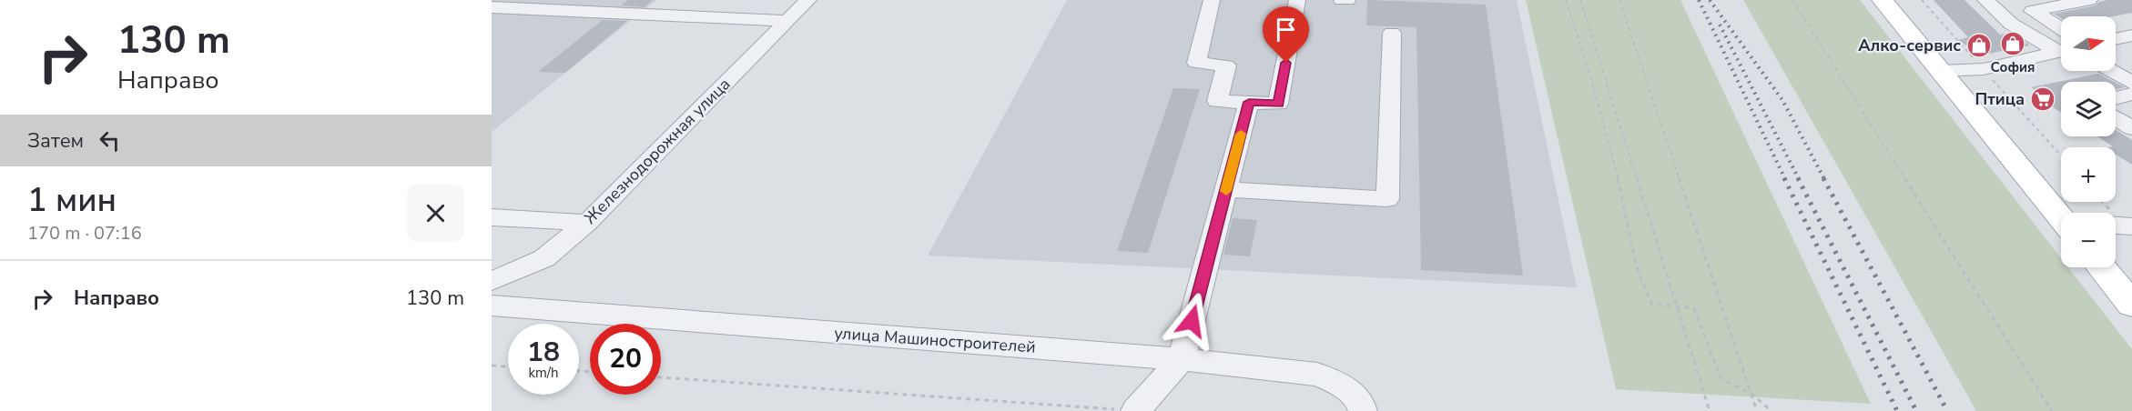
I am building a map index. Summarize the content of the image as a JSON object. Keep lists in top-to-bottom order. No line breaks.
{"streets":{"street":["Железнодорожная улица","улица Машиностроителей"]},"places":{"shop":["София","Алко-сервис"],"supermarket":["Птица"]},"north":"right","page":{"turn":["130 m","Направо"],"map_buttons":["+","−"],"then":"Затем","heading":["1 мин","170 m · 07:16"],"list":[{"name":"Направо","value":"130 m"}],"speed":"18 km/h","limit":"20"}}
